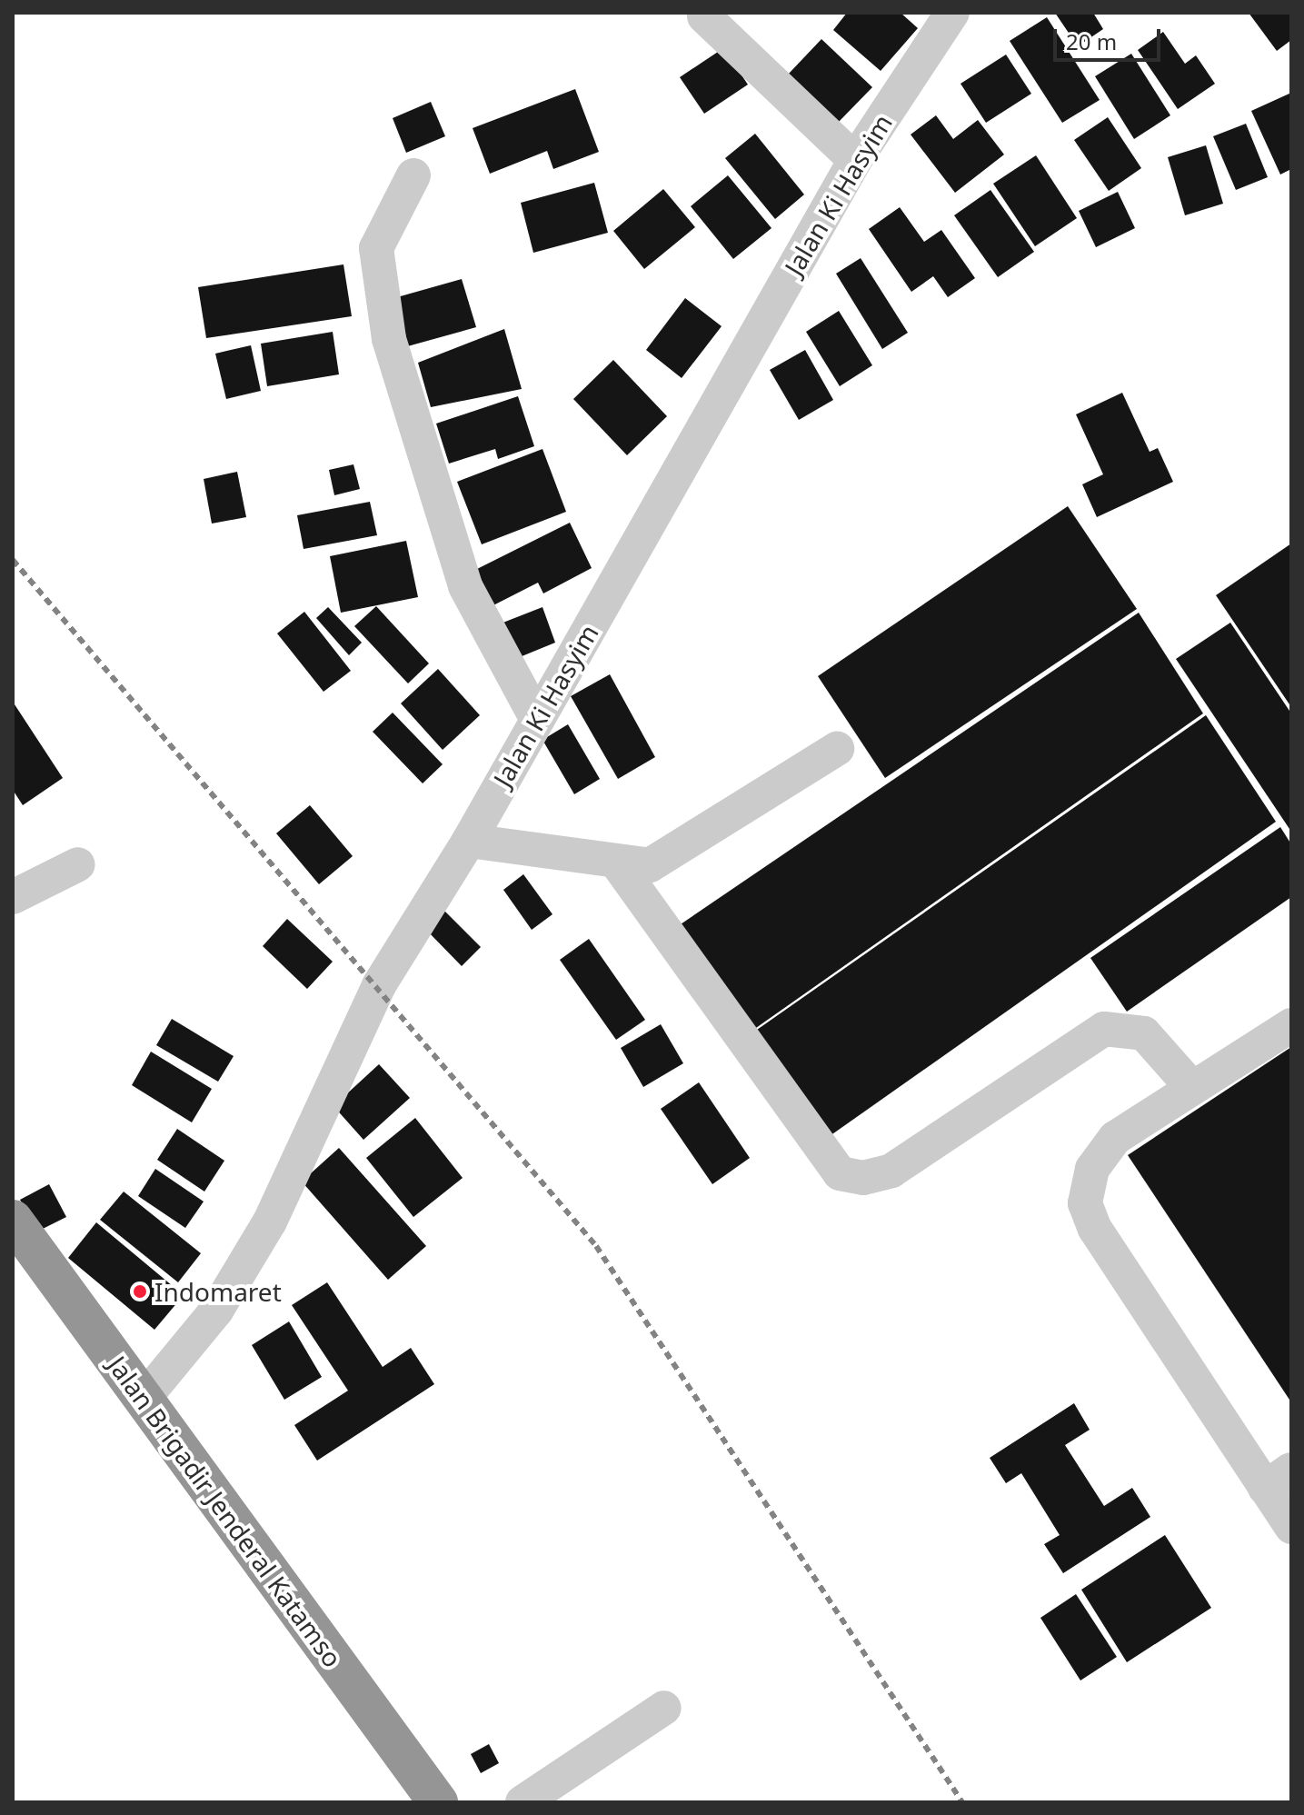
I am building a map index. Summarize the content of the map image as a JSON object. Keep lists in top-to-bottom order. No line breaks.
{"streets":{"highway":["Jalan Brigadir Jenderal Katamso"],"street":["Jalan Ki Hasyim"]},"crossings":[["Jalan Ki Hasyim","Jalan Brigadir Jenderal Katamso"]],"places":["Indomaret"],"scale_bar":"20 m"}
